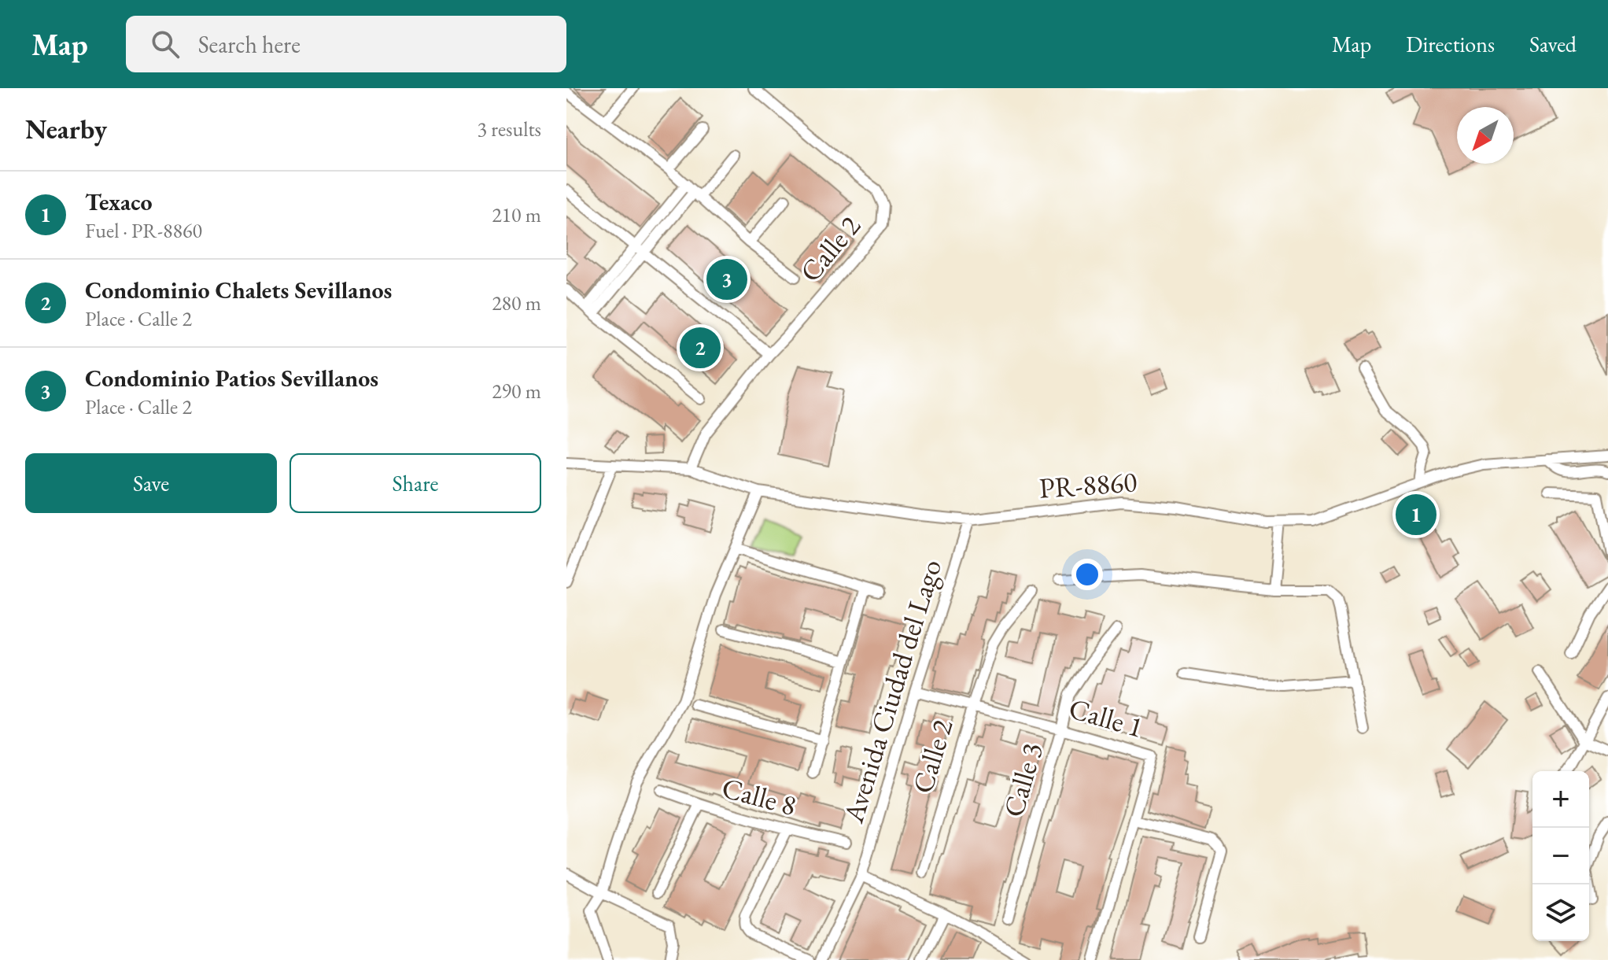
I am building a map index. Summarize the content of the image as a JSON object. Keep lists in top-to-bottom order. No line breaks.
{"streets":{"street":["Calle 2","PR-8860","Avenida Ciudad del Lago","Calle 1","Calle 3","Calle 8"]},"crossings":[["Calle 2","PR-8860"],["Calle 2","Calle 1"],["PR-8860","Avenida Ciudad del Lago"],["Avenida Ciudad del Lago","Calle 1"],["Calle 1","Calle 3"]],"north":"bottom left","page":{"header":"Map","search":"Search here","nav":["Map","Directions","Saved"],"heading":["Nearby","3 results"],"list":[{"mark":"1","name":"Texaco","note":"Fuel · PR-8860","value":"210 m"},{"mark":"2","name":"Condominio Chalets Sevillanos","note":"Place · Calle 2","value":"280 m"},{"mark":"3","name":"Condominio Patios Sevillanos","note":"Place · Calle 2","value":"290 m"}],"pins":["3","2","1"],"buttons":["Save","Share"],"map_buttons":["+","−"]}}
